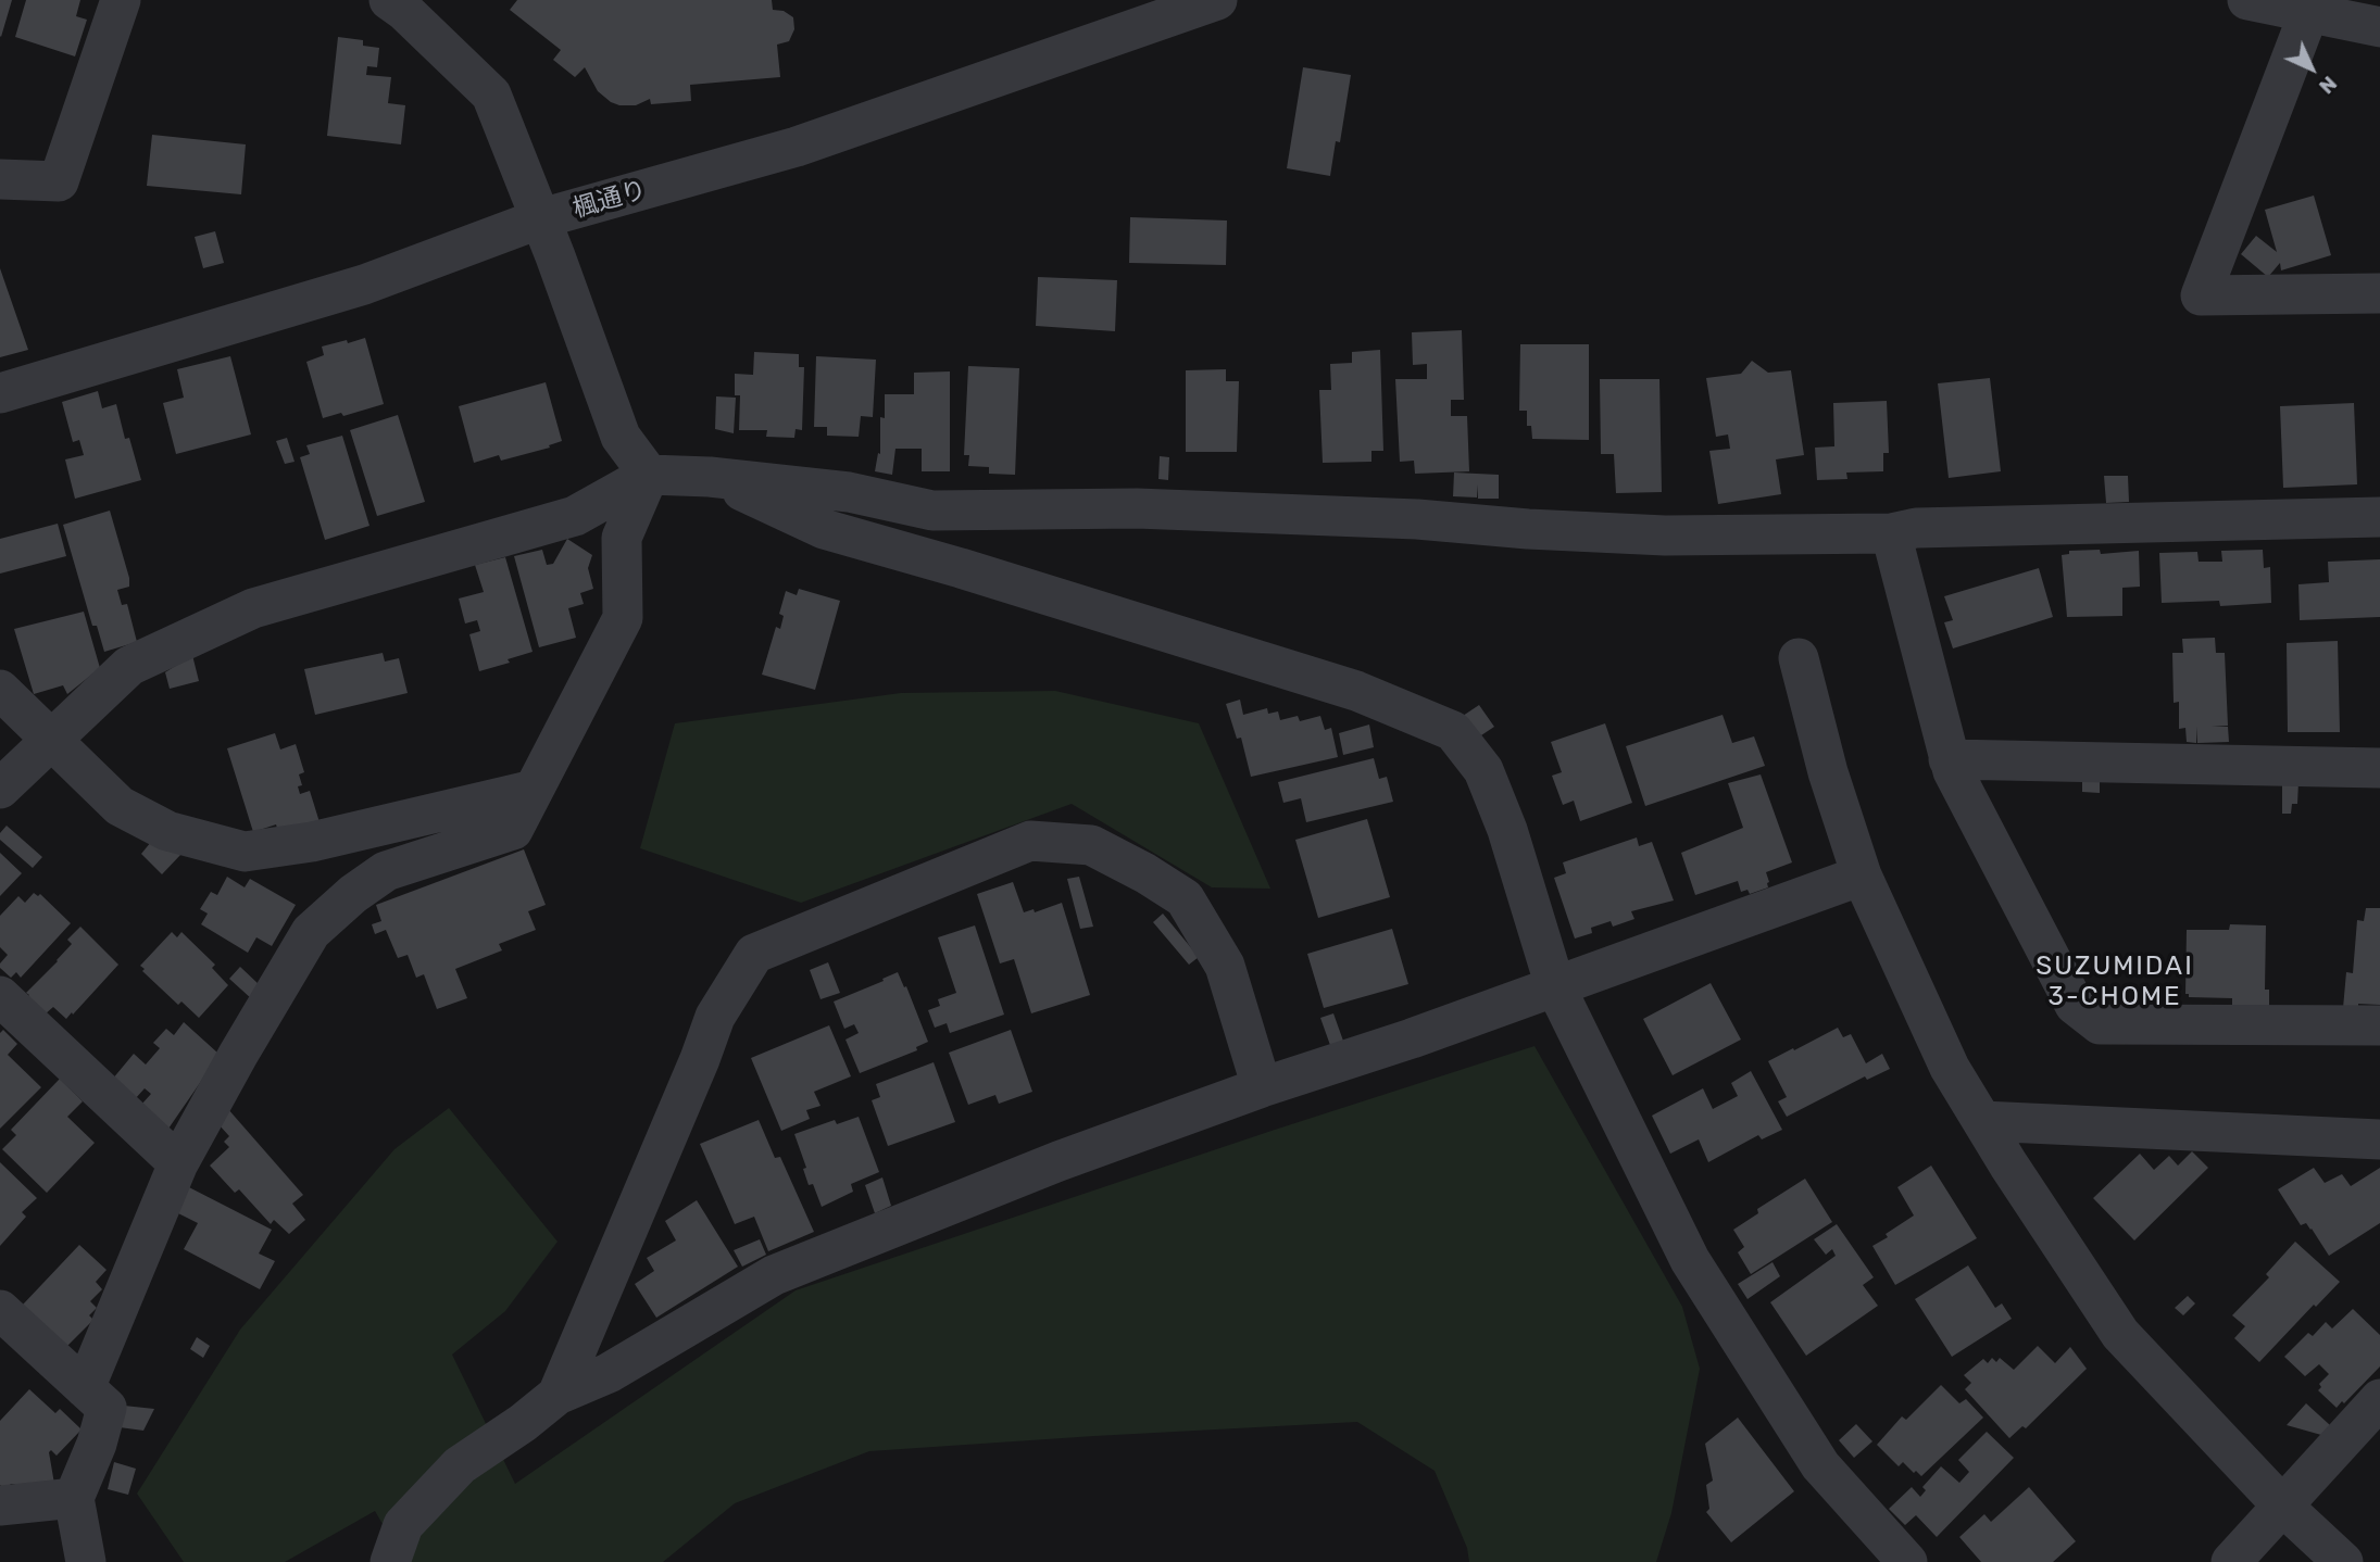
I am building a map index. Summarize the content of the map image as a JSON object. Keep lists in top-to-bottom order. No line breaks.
{"streets":{"street":["楓通り"]},"districts":["SUZUMIDAI 3-CHOME"],"north":"bottom right"}
